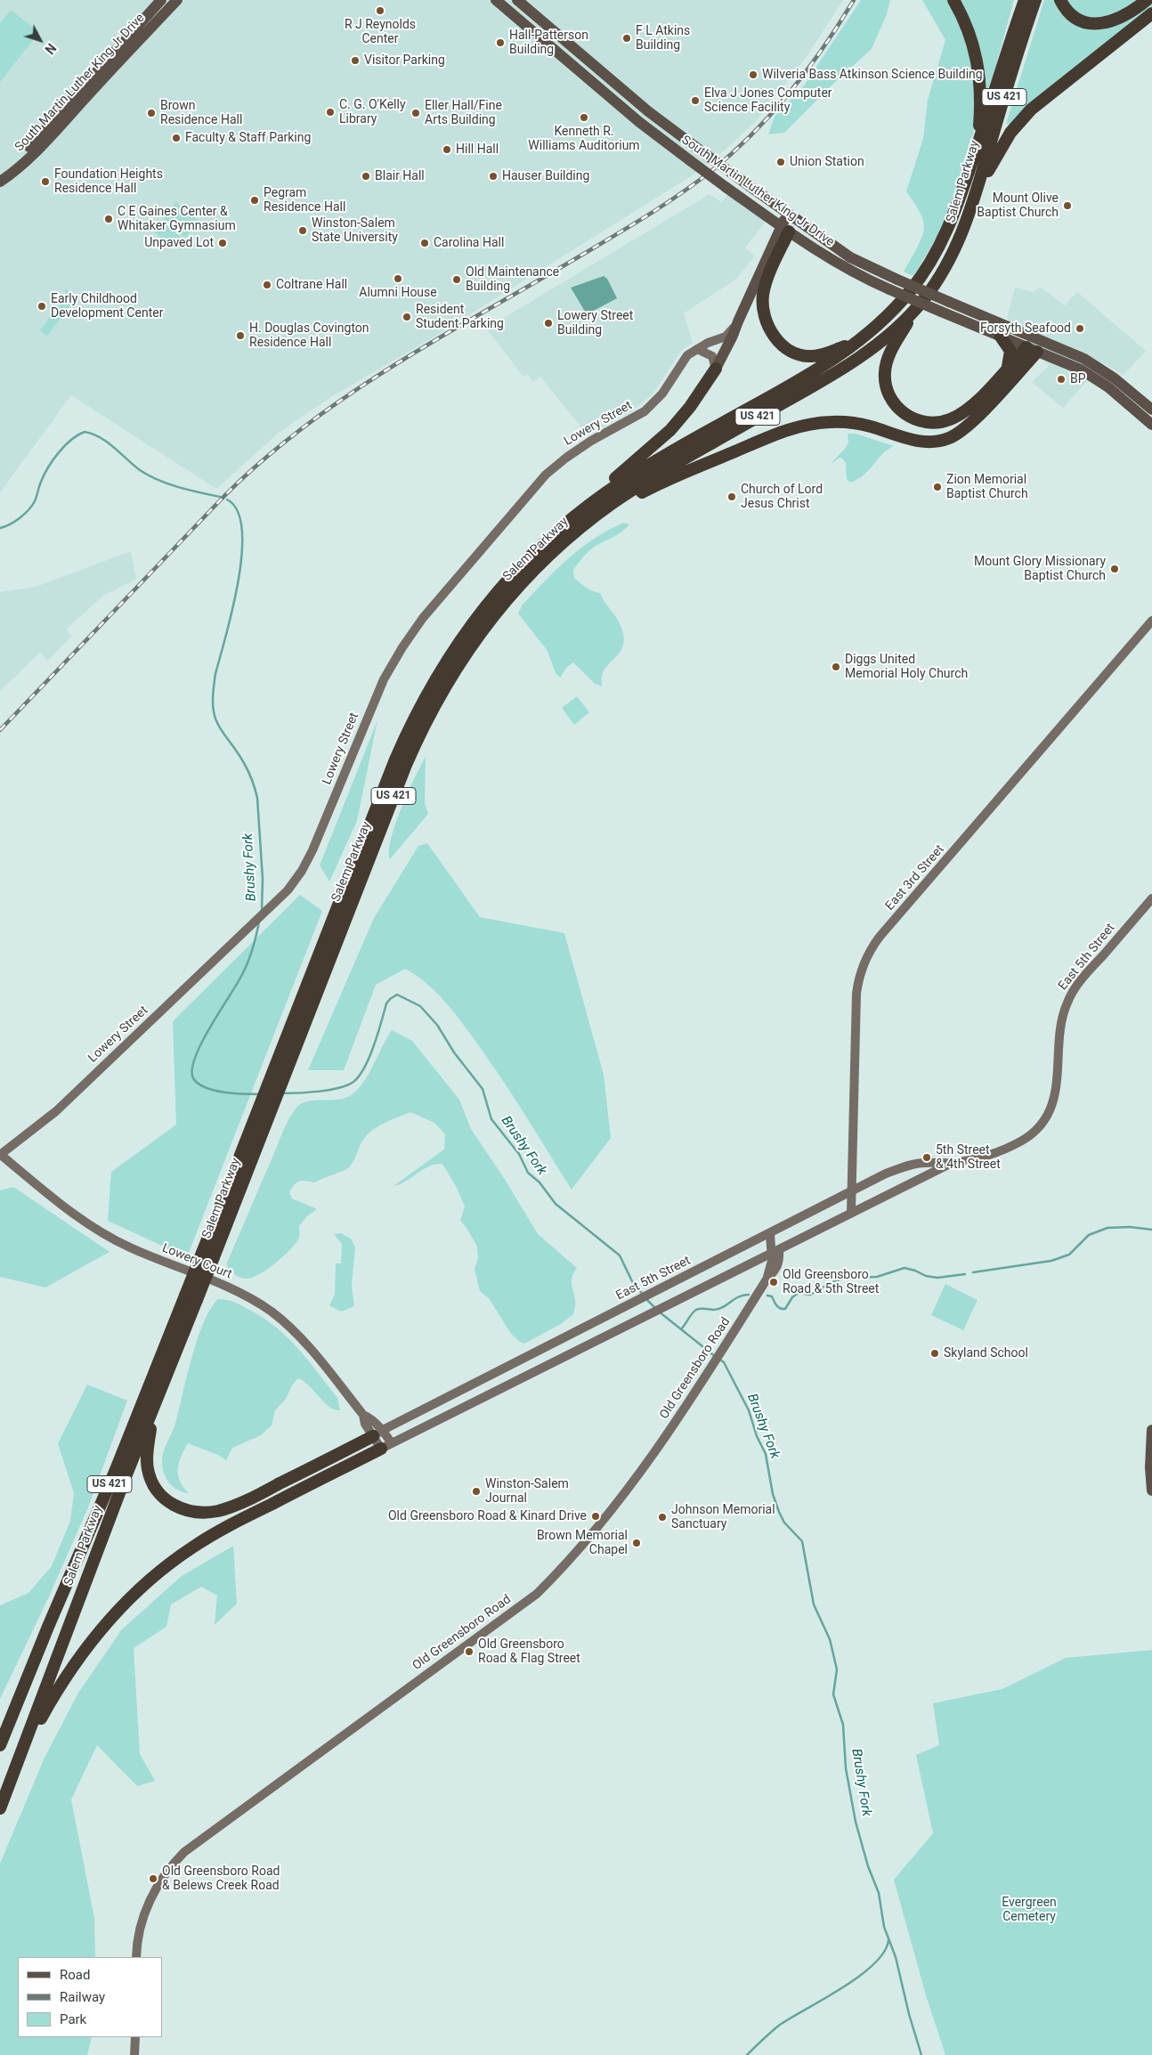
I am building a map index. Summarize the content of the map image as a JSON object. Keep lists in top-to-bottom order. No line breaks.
{"streets":{"highway":["US 421","Salem Parkway"],"main road":["South Martin Luther King Jr Drive"],"street":["Lowery Street","East 3rd Street","East 5th Street","Lowery Court","Old Greensboro Road"]},"crossings":[["Lowery Street","Lowery Court"],["East 3rd Street","East 5th Street"],["East 5th Street","Lowery Court"],["East 5th Street","Old Greensboro Road"]],"water":["Brushy Fork"],"parks":["Evergreen Cemetery"],"places":["R J Reynolds Center","F L Atkins Building","Hall-Patterson Building","Visitor Parking","Wilveria Bass Atkinson Science Building","Elva J Jones Computer Science Facility","C. G. O'Kelly Library","Brown Residence Hall","Eller Hall/Fine Arts Building","Kenneth R. Williams Auditorium","Faculty & Staff Parking","Hill Hall","Union Station","Blair Hall","Hauser Building","Foundation Heights Residence Hall","Pegram Residence Hall","Mount Olive Baptist Church","C E Gaines Center & Whitaker Gymnasium","Winston-Salem State University","Unpaved Lot","Carolina Hall","Alumni House","Old Maintenance Building","Coltrane Hall","Early Childhood Development Center","Resident Student Parking","Lowery Street Building","Forsyth Seafood","H. Douglas Covington Residence Hall","BP","Zion Memorial Baptist Church","Church of Lord Jesus Christ","Mount Glory Missionary Baptist Church","Diggs United Memorial Holy Church","5th Street & 4th Street","Old Greensboro Road & 5th Street","Skyland School","Winston-Salem Journal","Old Greensboro Road & Kinard Drive","Johnson Memorial Sanctuary","Brown Memorial Chapel","Old Greensboro Road & Flag Street","Old Greensboro Road & Belews Creek Road"],"legend":["Road","Railway","Park"],"north":"bottom right"}
